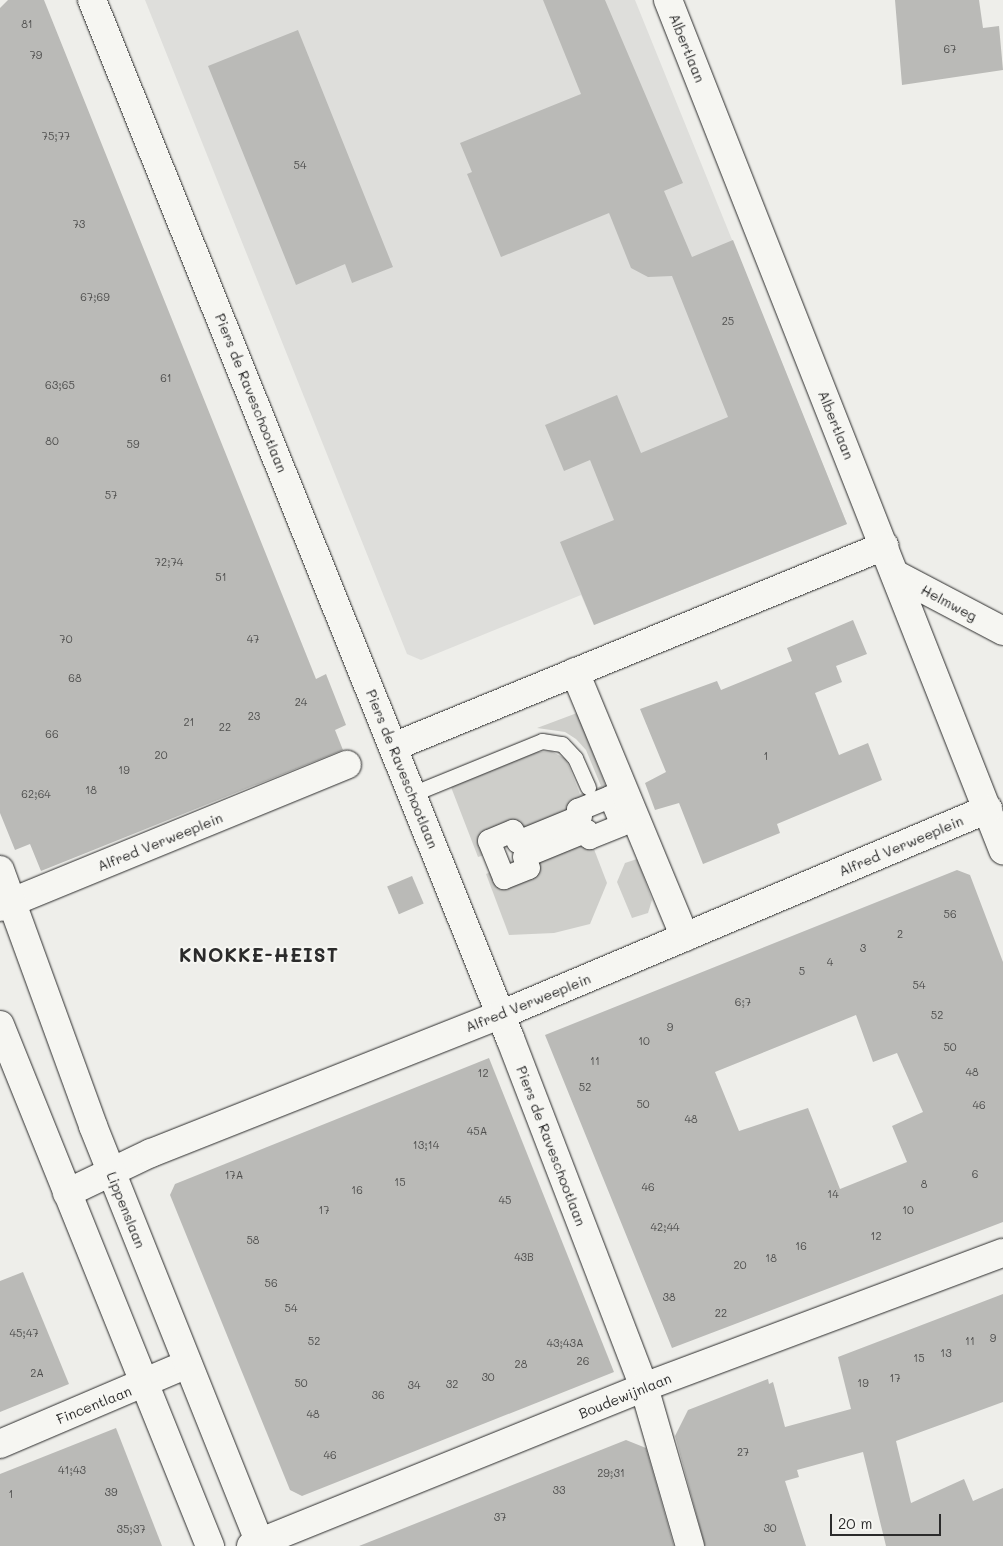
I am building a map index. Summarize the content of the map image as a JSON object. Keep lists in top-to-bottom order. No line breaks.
{"streets":{"street":["Albertlaan","Piers de Raveschootlaan","Helmweg","Alfred Verweeplein","Lippenslaan","Boudewijnlaan","Fincentlaan"]},"crossings":[["Albertlaan","Helmweg"],["Albertlaan","Alfred Verweeplein"],["Piers de Raveschootlaan","Alfred Verweeplein"],["Piers de Raveschootlaan","Boudewijnlaan"],["Alfred Verweeplein","Lippenslaan"],["Lippenslaan","Boudewijnlaan"],["Lippenslaan","Fincentlaan"]],"districts":["KNOKKE-HEIST"],"house_numbers":["81","67","79","75;77","54","73","67;69","25","61","63;65","80","59","57","72;74","51","70","47","68","24","23","21","22","66","20","1","19","18","62;64","56","2","3","4","5","54","6;7","52","9","10","50","11","48","12","52","50","46","48","45A","13;14","6","17A","15","8","46","16","14","45","17","10","42;44","12","58","16","43B","18","20","56","38","54","22","45;47","9","52","11","43;43A","13","15","26","28","2A","30","17","50","19","32","34","36","48","27","46","41;43","29;31","33","39","1","37","30","35;37"],"scale_bar":"20 m"}
